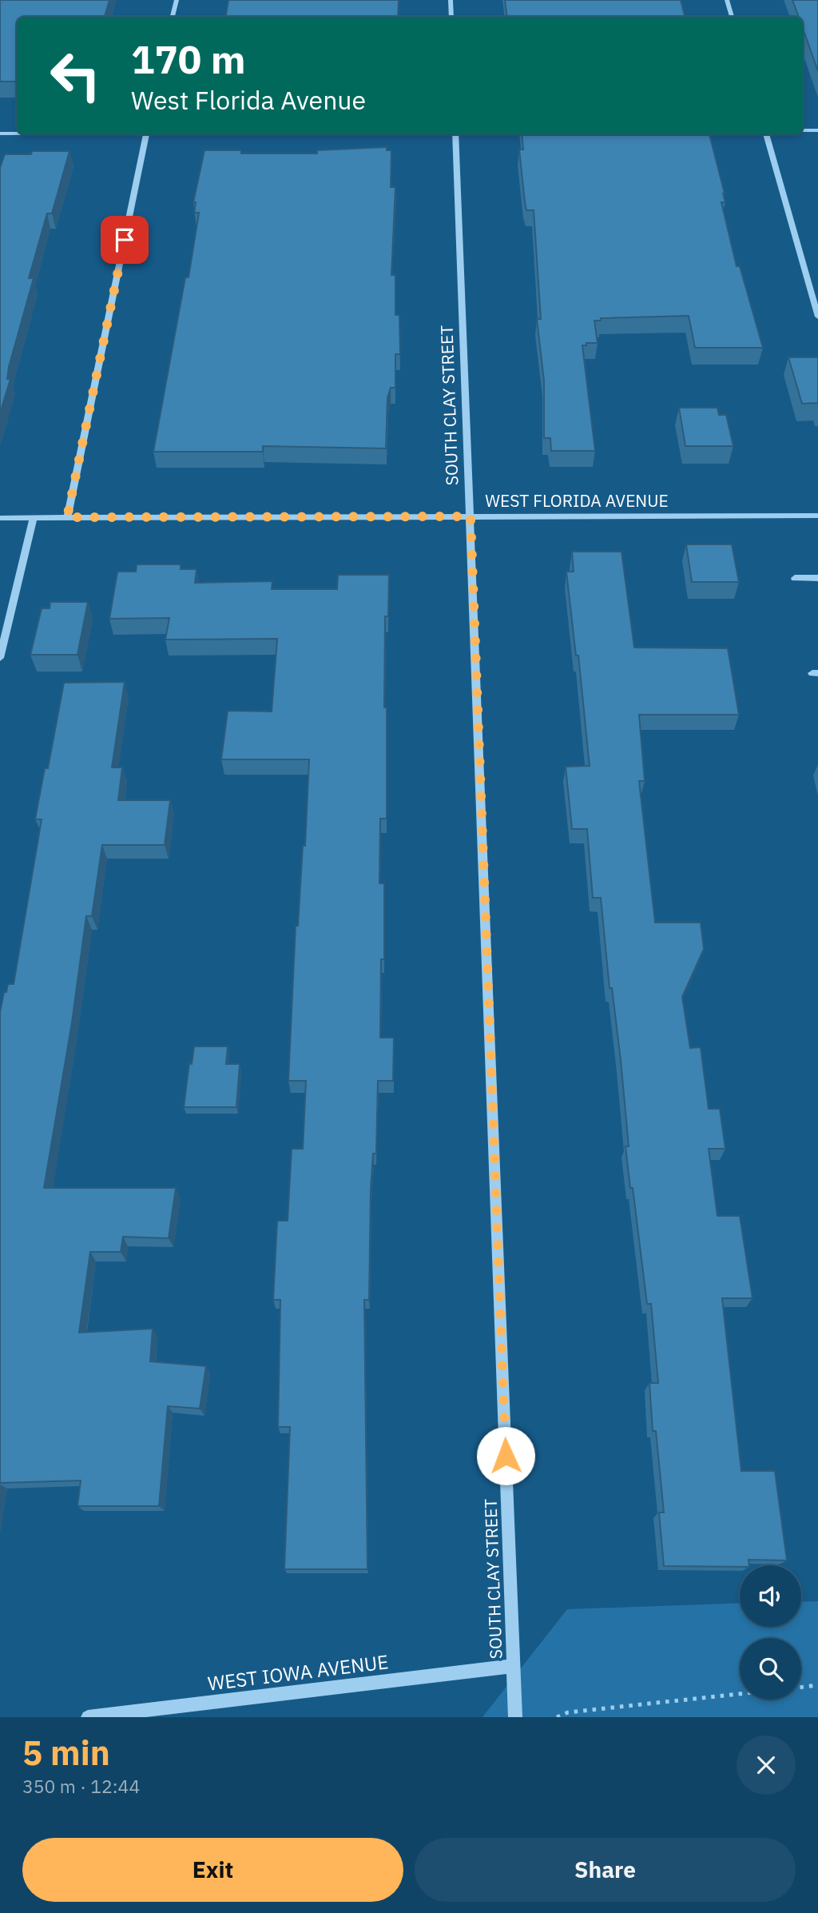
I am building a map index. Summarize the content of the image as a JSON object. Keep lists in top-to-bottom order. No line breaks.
{"streets":{"street":["SOUTH CLAY STREET","WEST FLORIDA AVENUE","WEST IOWA AVENUE"]},"crossings":[["SOUTH CLAY STREET","WEST FLORIDA AVENUE"],["SOUTH CLAY STREET","WEST IOWA AVENUE"]],"page":{"turn":["170 m","West Florida Avenue"],"heading":["5 min","350 m · 12:44"],"buttons":["Exit","Share"]}}
